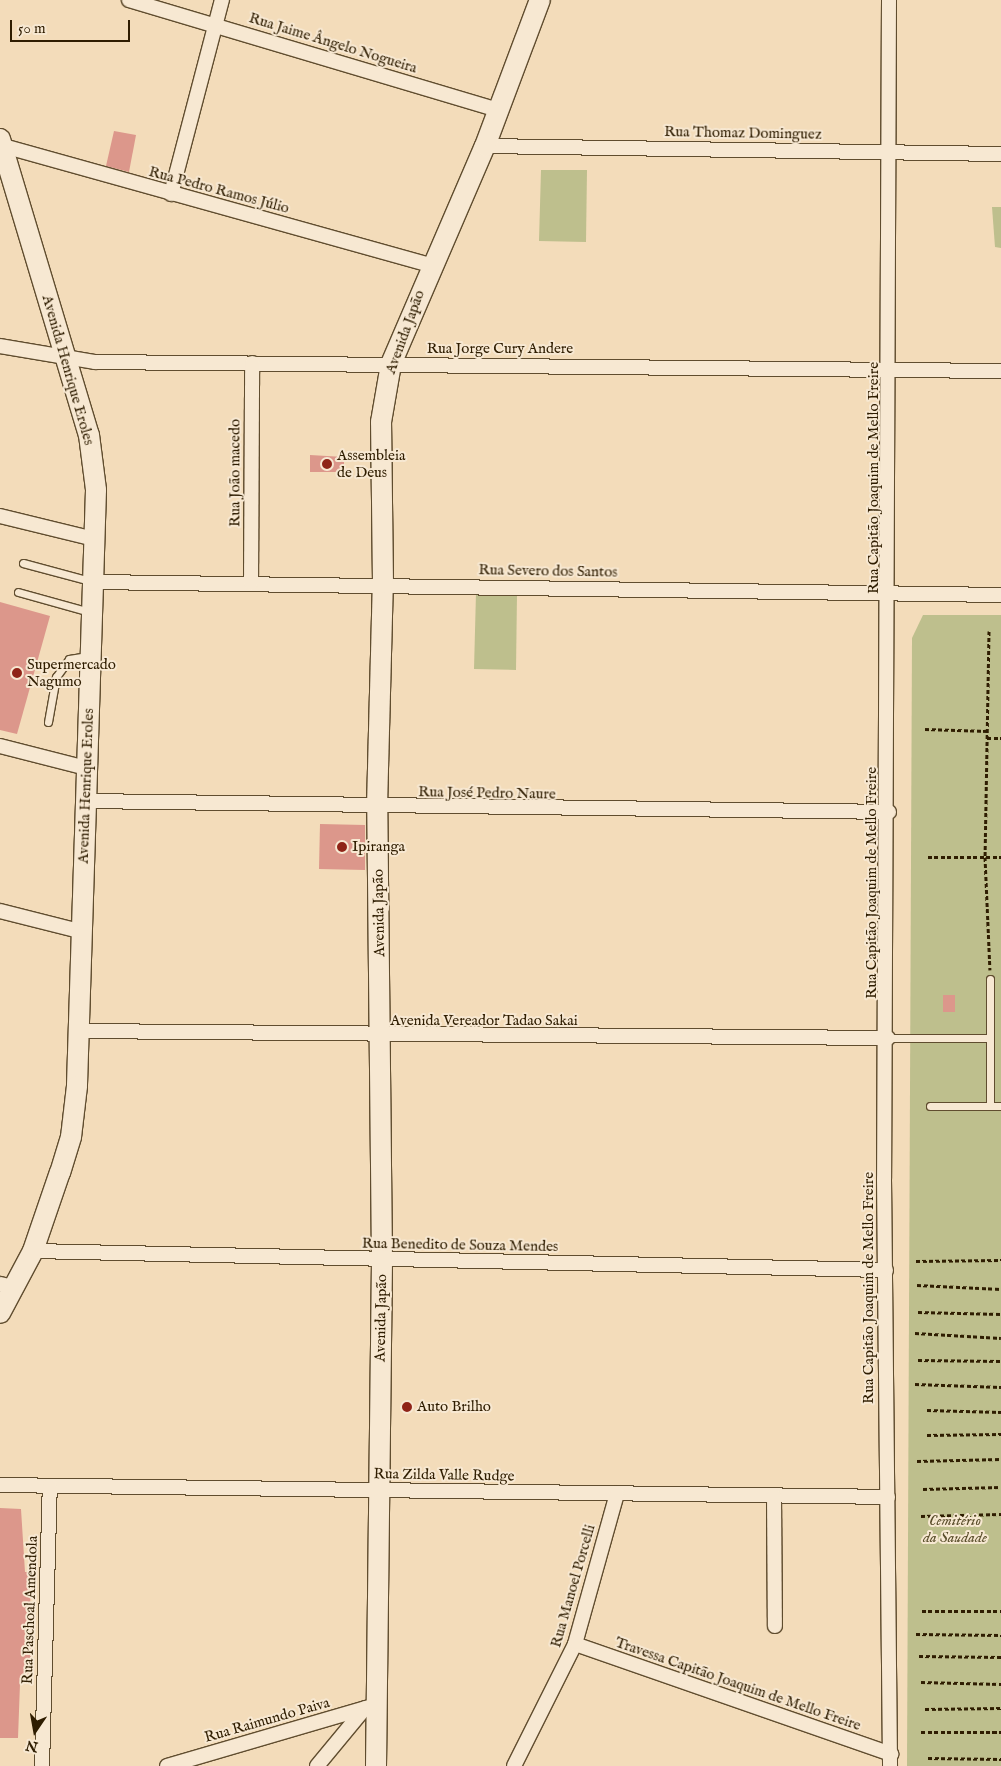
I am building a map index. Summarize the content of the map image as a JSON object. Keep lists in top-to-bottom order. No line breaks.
{"streets":{"main road":["Avenida Japão","Avenida Henrique Eroles"],"street":["Rua Jaime Ângelo Nogueira","Rua Thomaz Dominguez","Rua Pedro Ramos Júlio","Rua Jorge Cury Andere","Rua João macedo","Rua Capitão Joaquim de Mello Freire","Rua Severo dos Santos","Rua José Pedro Naure","Avenida Vereador Tadao Sakai","Rua Benedito de Souza Mendes","Rua Zilda Valle Rudge","Rua Manoel Porcelli","Rua Paschoal Amendola","Travessa Capitão Joaquim de Mello Freire","Rua Raimundo Paiva"]},"crossings":[["Rua Jaime Ângelo Nogueira","Avenida Japão"],["Rua Thomaz Dominguez","Avenida Japão"],["Rua Thomaz Dominguez","Rua Capitão Joaquim de Mello Freire"],["Rua Pedro Ramos Júlio","Avenida Japão"],["Rua Pedro Ramos Júlio","Avenida Henrique Eroles"],["Avenida Japão","Rua Jorge Cury Andere"],["Avenida Japão","Rua Severo dos Santos"],["Avenida Japão","Rua José Pedro Naure"],["Avenida Japão","Avenida Vereador Tadao Sakai"],["Avenida Japão","Rua Benedito de Souza Mendes"],["Avenida Japão","Rua Zilda Valle Rudge"],["Avenida Japão","Rua Raimundo Paiva"],["Rua Jorge Cury Andere","Avenida Henrique Eroles"],["Rua Jorge Cury Andere","Rua João macedo"],["Rua Jorge Cury Andere","Rua Capitão Joaquim de Mello Freire"],["Avenida Henrique Eroles","Rua Severo dos Santos"],["Avenida Henrique Eroles","Rua José Pedro Naure"],["Avenida Henrique Eroles","Avenida Vereador Tadao Sakai"],["Avenida Henrique Eroles","Rua Benedito de Souza Mendes"],["Rua João macedo","Rua Severo dos Santos"],["Rua Capitão Joaquim de Mello Freire","Rua Severo dos Santos"],["Rua Capitão Joaquim de Mello Freire","Rua José Pedro Naure"],["Rua Capitão Joaquim de Mello Freire","Avenida Vereador Tadao Sakai"],["Rua Capitão Joaquim de Mello Freire","Rua Benedito de Souza Mendes"],["Rua Capitão Joaquim de Mello Freire","Rua Zilda Valle Rudge"],["Rua Capitão Joaquim de Mello Freire","Travessa Capitão Joaquim de Mello Freire"],["Rua Zilda Valle Rudge","Rua Manoel Porcelli"],["Rua Zilda Valle Rudge","Rua Paschoal Amendola"],["Rua Manoel Porcelli","Travessa Capitão Joaquim de Mello Freire"]],"parks":["Cemitério da Saudade"],"places":["Assembleia de Deus","Supermercado Nagumo","Ipiranga","Auto Brilho"],"scale_bar":"50 m","north":"bottom"}
